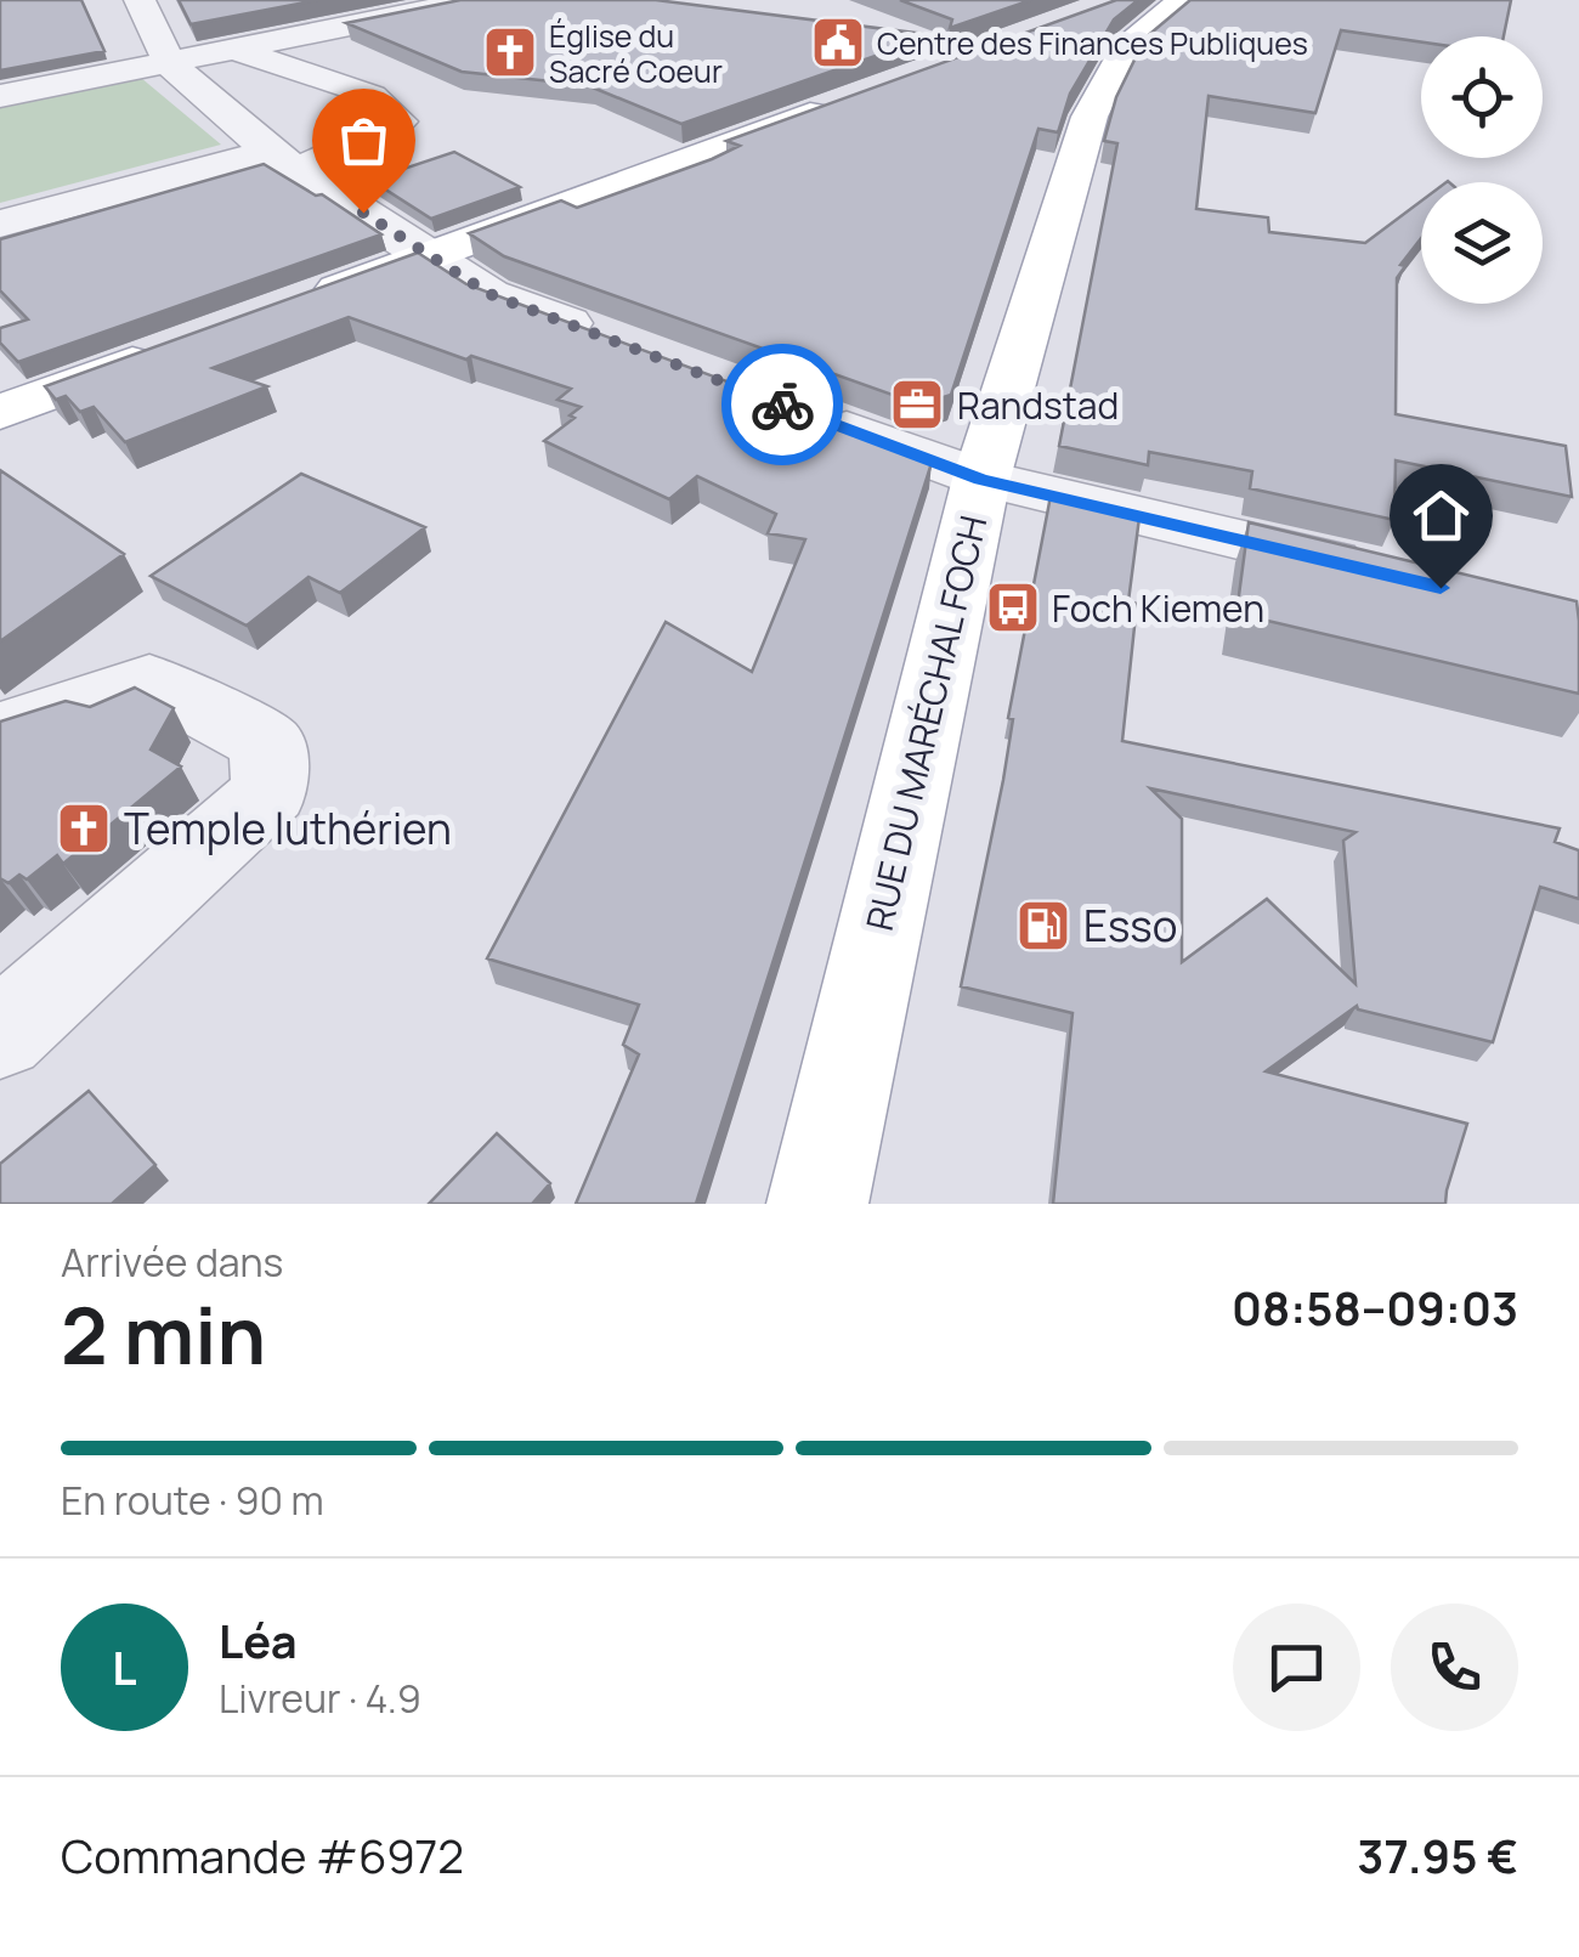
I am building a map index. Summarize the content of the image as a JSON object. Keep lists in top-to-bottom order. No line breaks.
{"streets":{"main road":["RUE DU MARÉCHAL FOCH"]},"places":{"public building":["Centre des Finances Publiques"],"church":["Église du Sacré Coeur","Temple luthérien"],"office":["Randstad"],"bus stop":["Foch Kiemen"],"fuel station":["Esso"]},"page":{"heading":["2 min","Arrivée dans","08:58–09:03"],"panel":["Léa","Livreur · 4.9","Commande #6972","37.95 €"],"bar":"En route · 90 m","round":"L"}}
